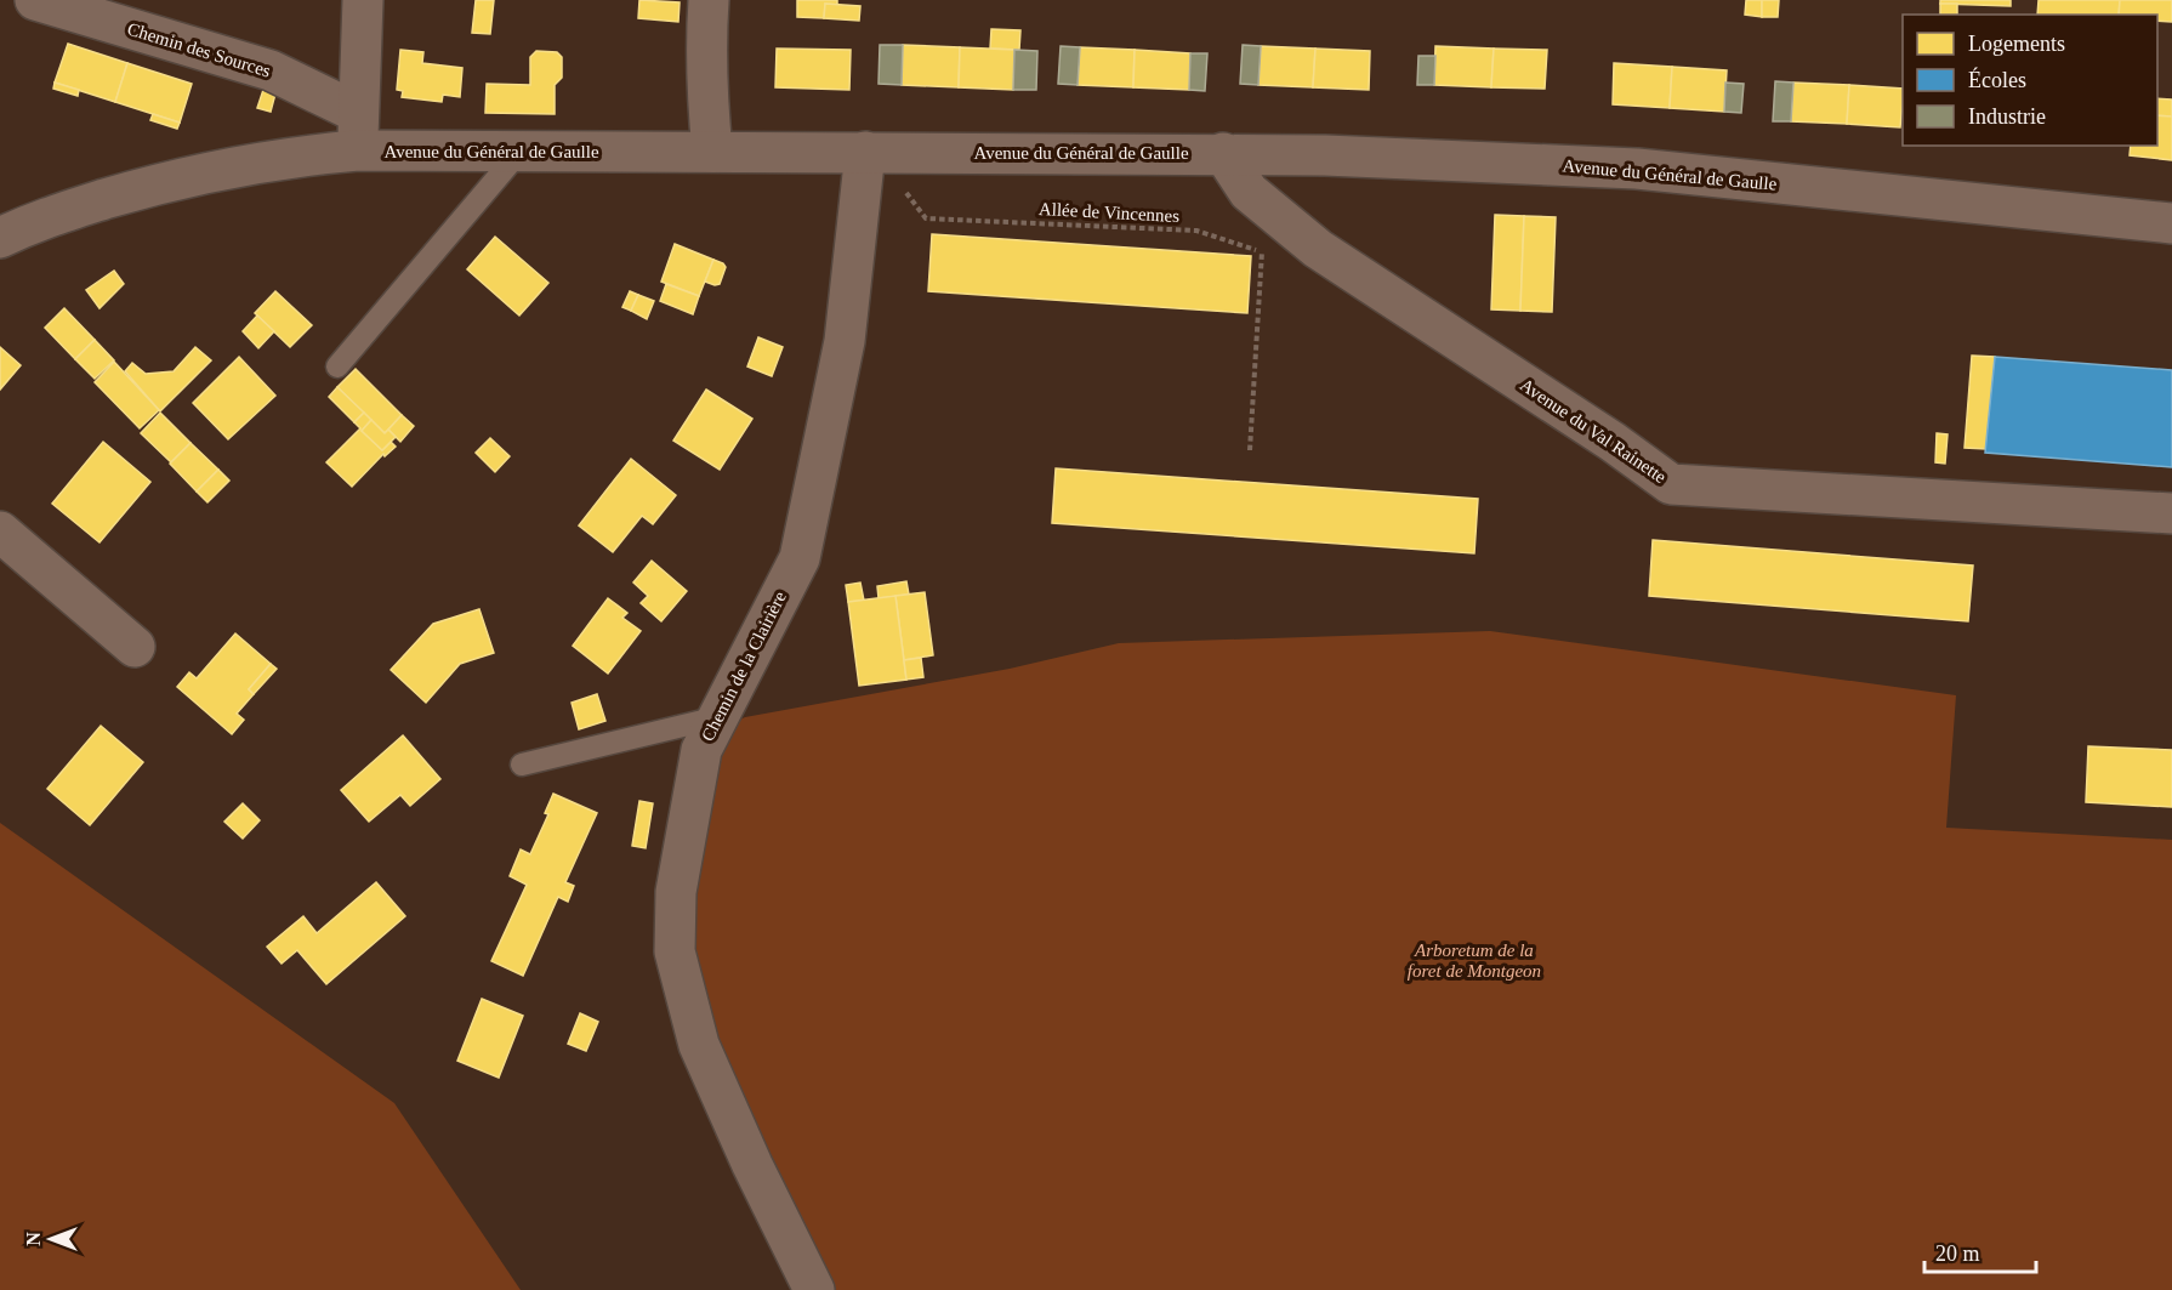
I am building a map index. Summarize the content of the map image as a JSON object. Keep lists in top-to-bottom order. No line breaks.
{"streets":{"street":["Chemin des Sources","Avenue du Général de Gaulle","Avenue du Val Rainette","Chemin de la Clairière"],"path":["Allée de Vincennes"]},"crossings":[["Chemin des Sources","Avenue du Général de Gaulle"],["Avenue du Général de Gaulle","Avenue du Val Rainette"],["Avenue du Général de Gaulle","Chemin de la Clairière"],["Allée de Vincennes","Avenue du Val Rainette"]],"parks":["Arboretum de la foret de Montgeon"],"legend":["Logements","Écoles","Industrie"],"scale_bar":"20 m","north":"left"}
